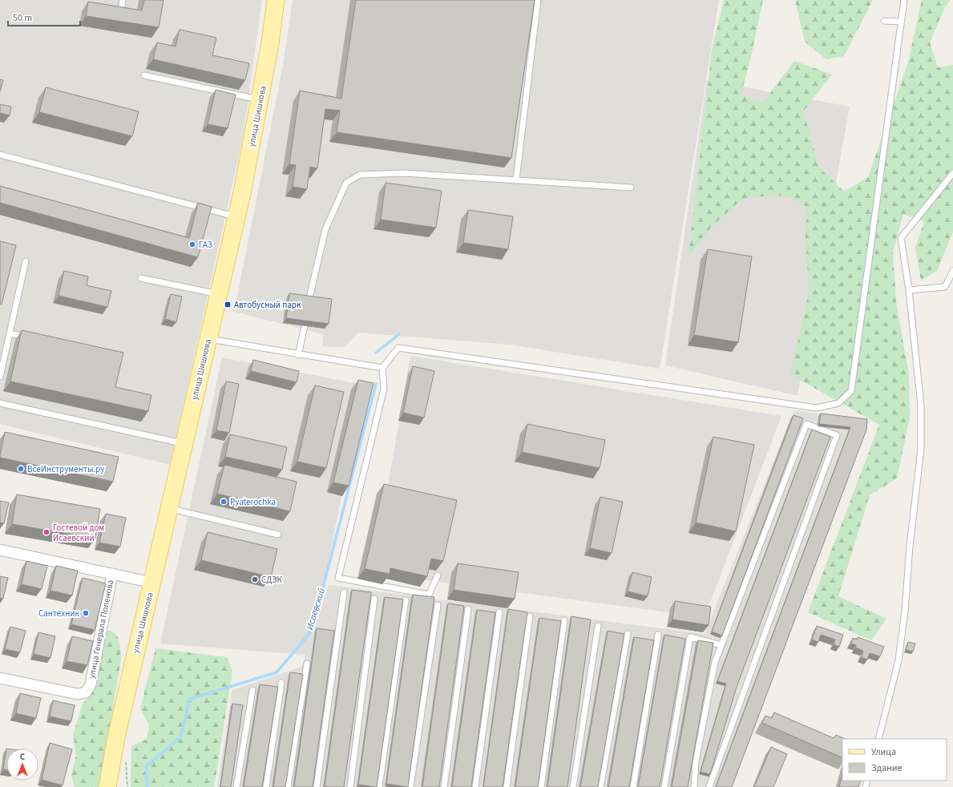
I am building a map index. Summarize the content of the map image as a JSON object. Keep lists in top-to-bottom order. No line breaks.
{"streets":{"main road":["улица Шишкова"],"street":["улица Генерала Поленова"]},"water":["Исаевский"],"places":{"other":["ГАЗ","ВсеИнструменты.ру","Pyaterochka","Гостевой дом Исаевский","СДЭК","Сантехник"],"transit":["Автобусный парк"]},"legend":["Улица","Здание"],"scale_bar":"50 m","north":"top"}
